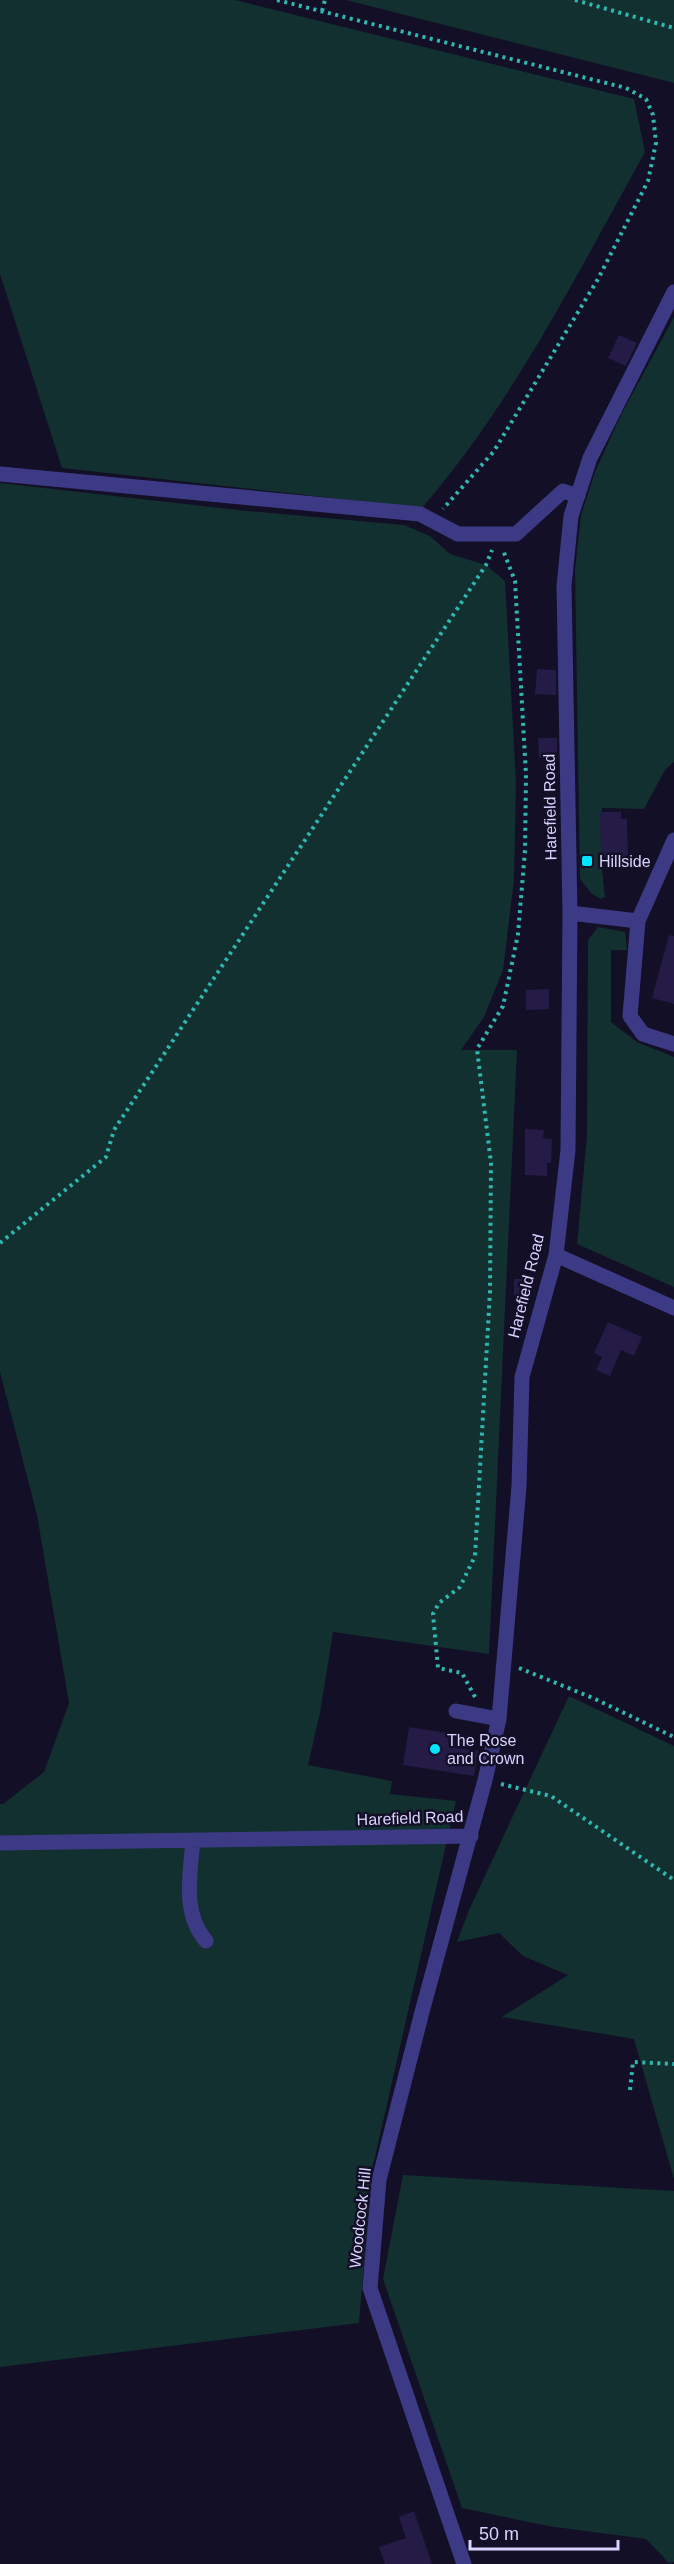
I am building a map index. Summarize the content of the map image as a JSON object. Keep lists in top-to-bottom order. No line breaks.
{"streets":{"street":["Harefield Road","Woodcock Hill"]},"crossings":[["Harefield Road","Woodcock Hill"]],"places":{"transit":["Hillside"],"other":["The Rose and Crown"]},"scale_bar":"50 m"}
